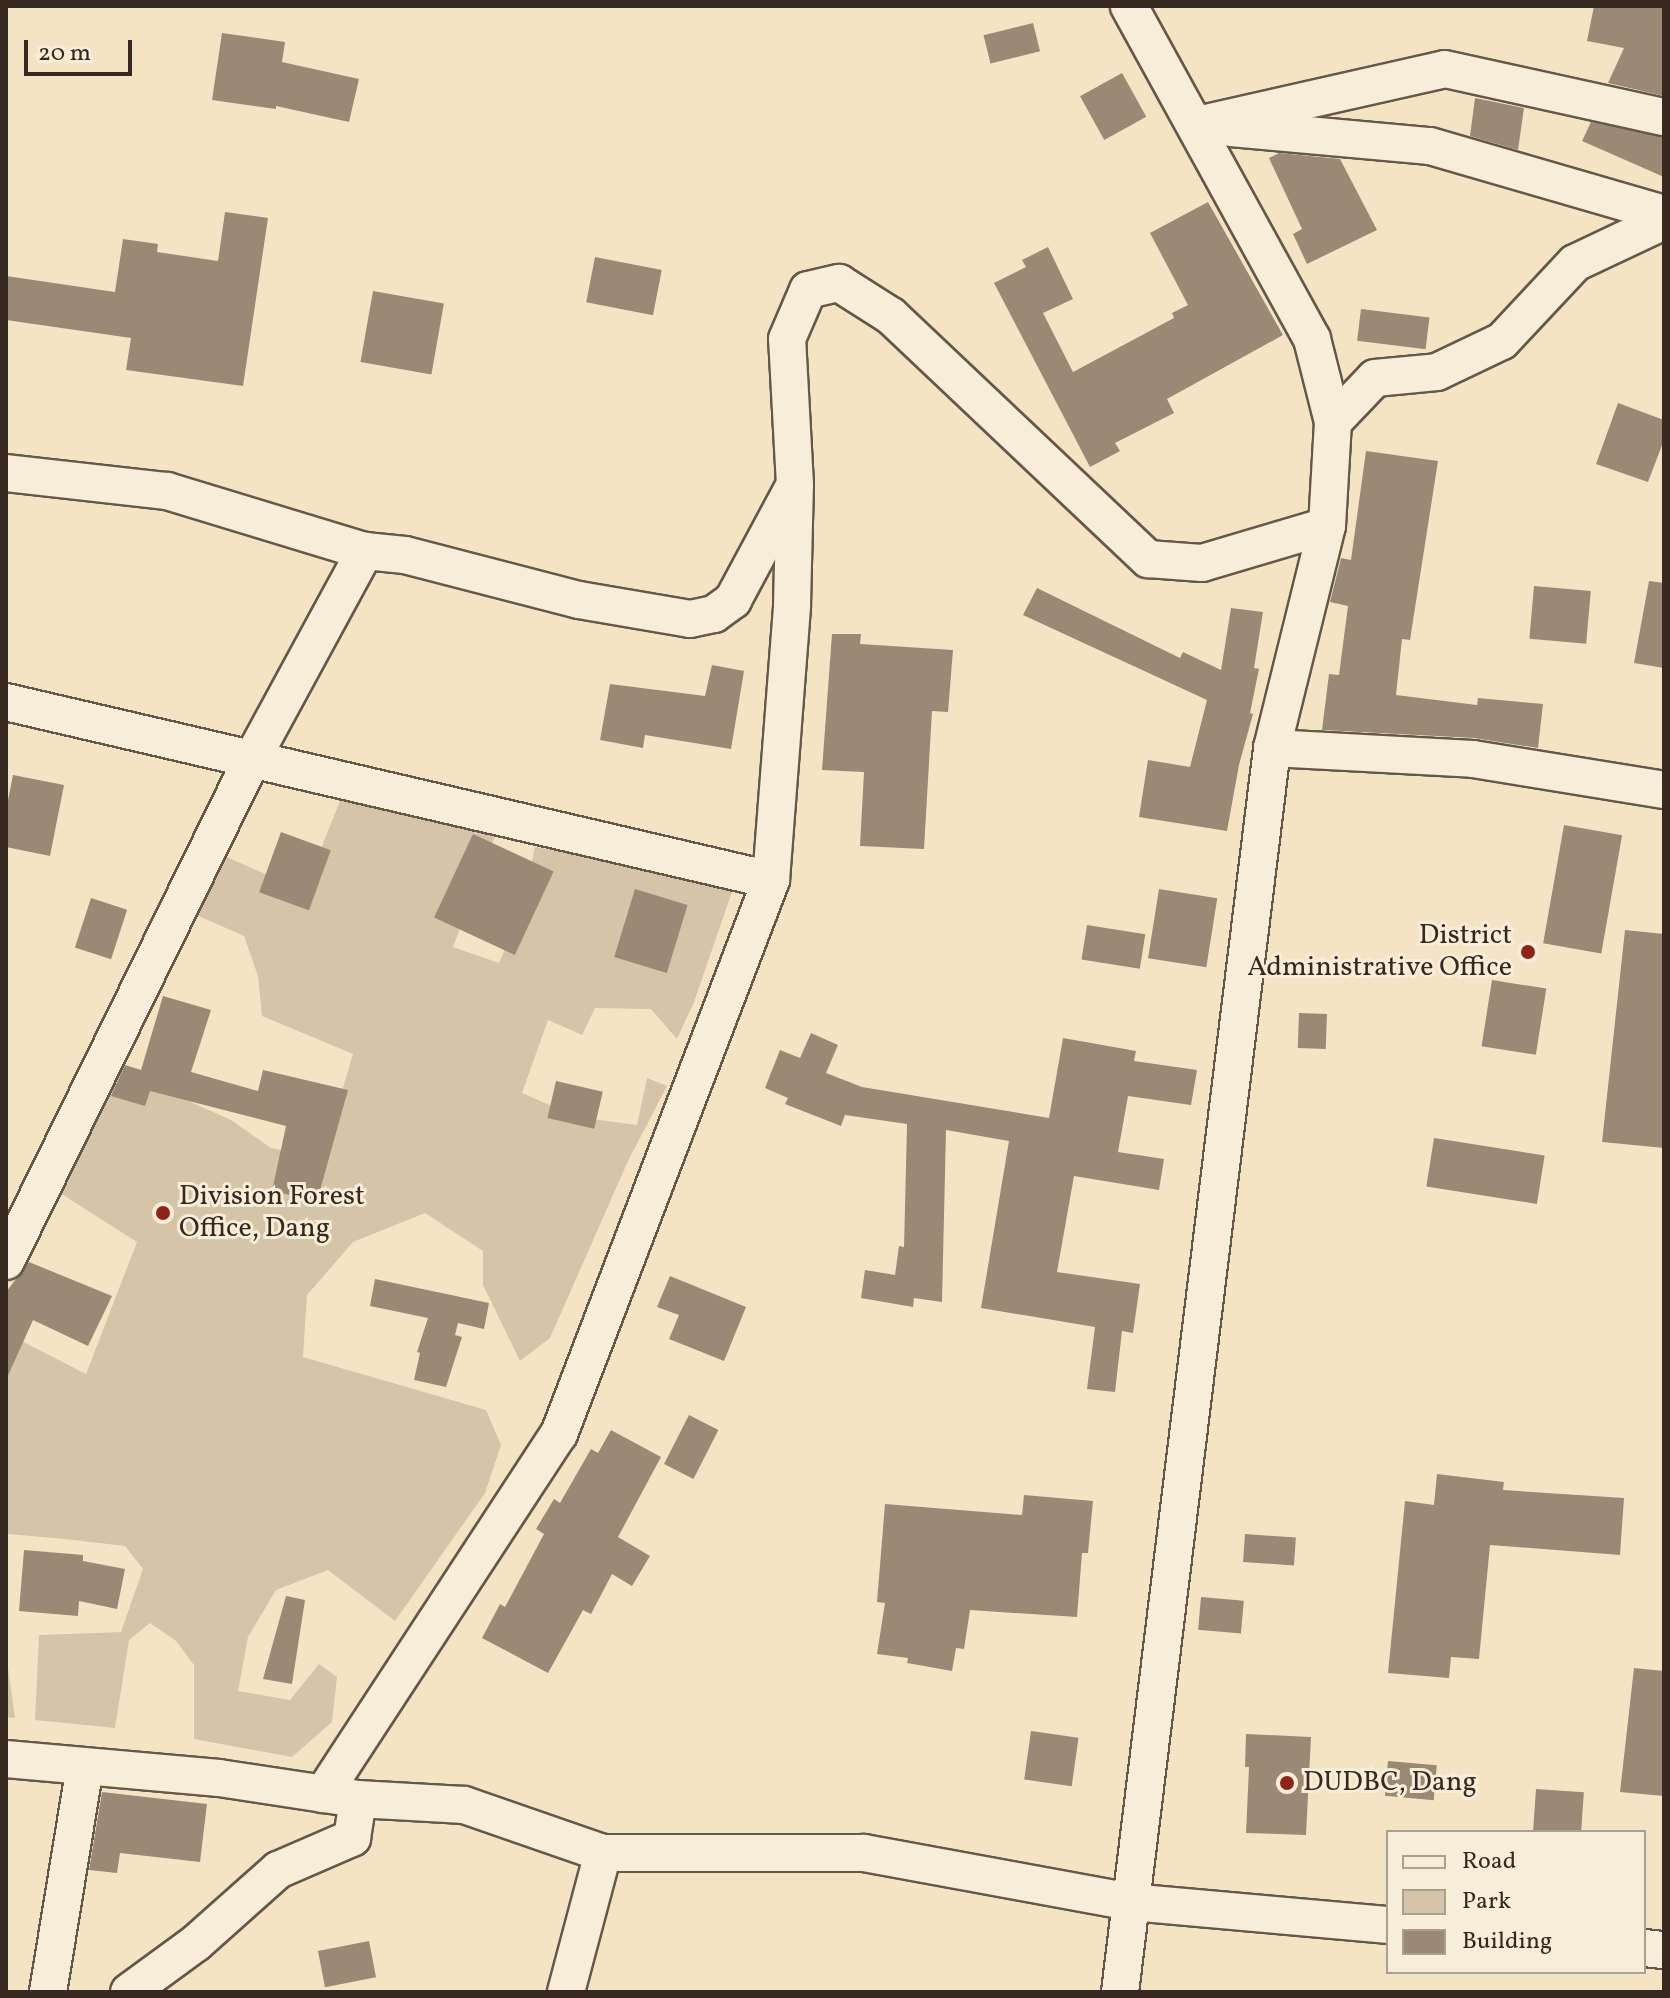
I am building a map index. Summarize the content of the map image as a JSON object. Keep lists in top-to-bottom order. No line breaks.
{"places":["District Administrative Office","Division Forest Office, Dang","DUDBC, Dang"],"legend":["Road","Park","Building"],"scale_bar":"20 m"}
